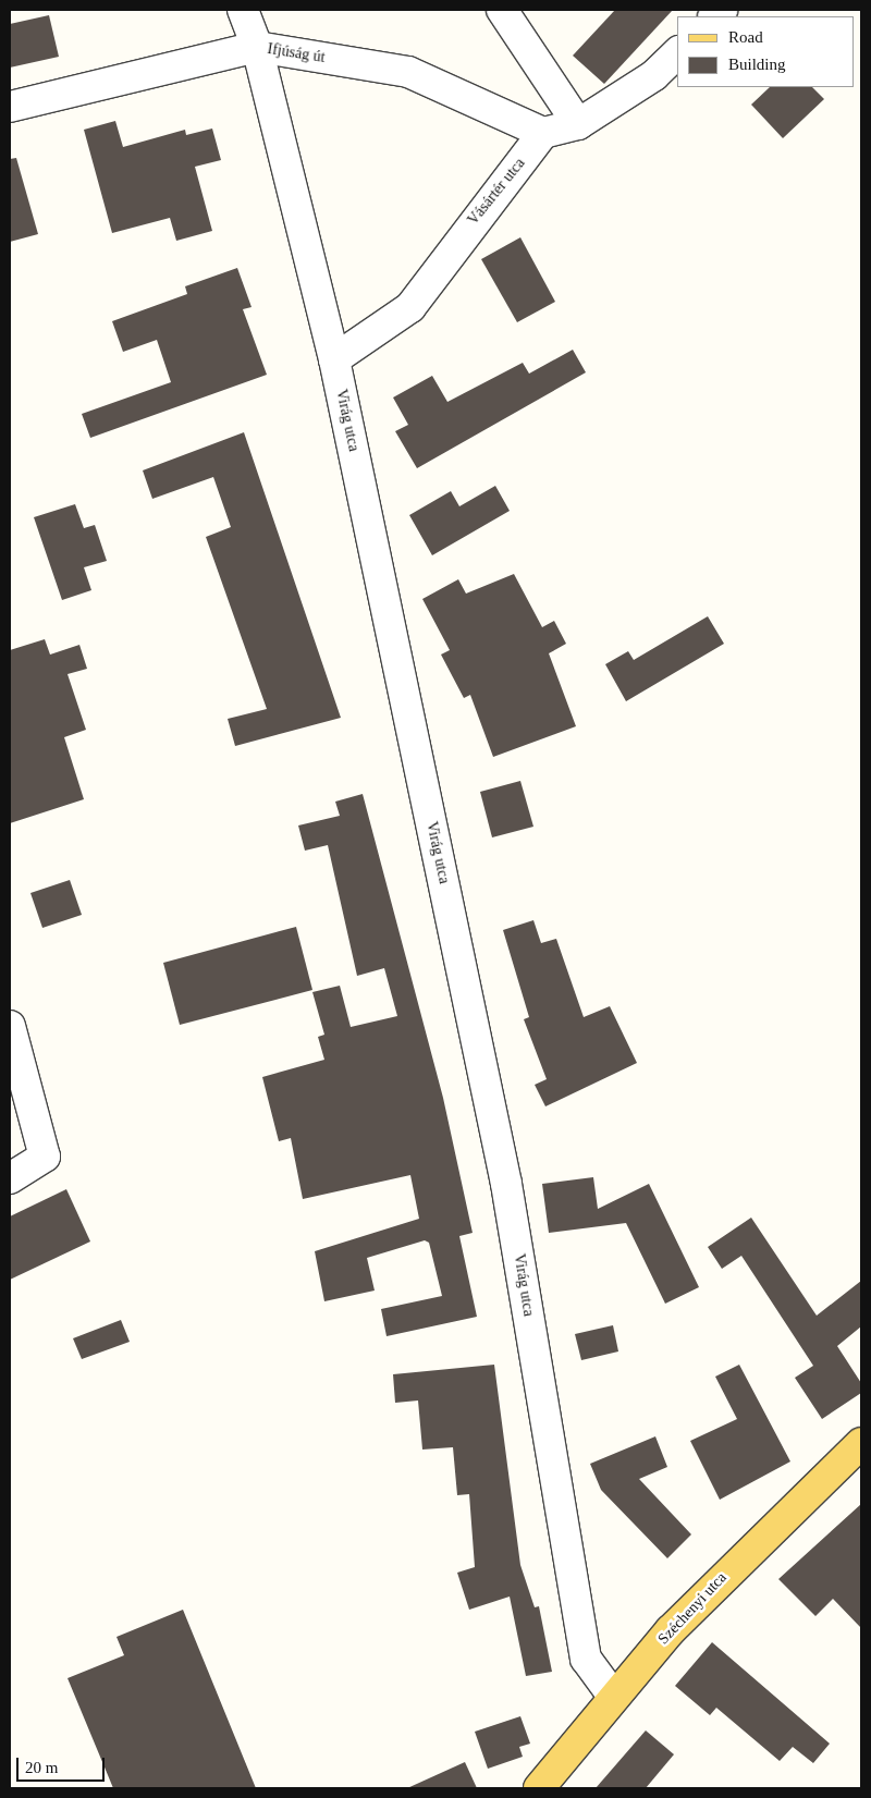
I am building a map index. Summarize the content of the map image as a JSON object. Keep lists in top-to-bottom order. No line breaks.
{"streets":{"main road":["Széchenyi utca"],"street":["Ifjúság út","Vásártér utca","Virág utca"]},"crossings":[["Ifjúság út","Vásártér utca"],["Ifjúság út","Virág utca"],["Vásártér utca","Virág utca"],["Virág utca","Széchenyi utca"]],"legend":["Road","Building"],"scale_bar":"20 m"}
